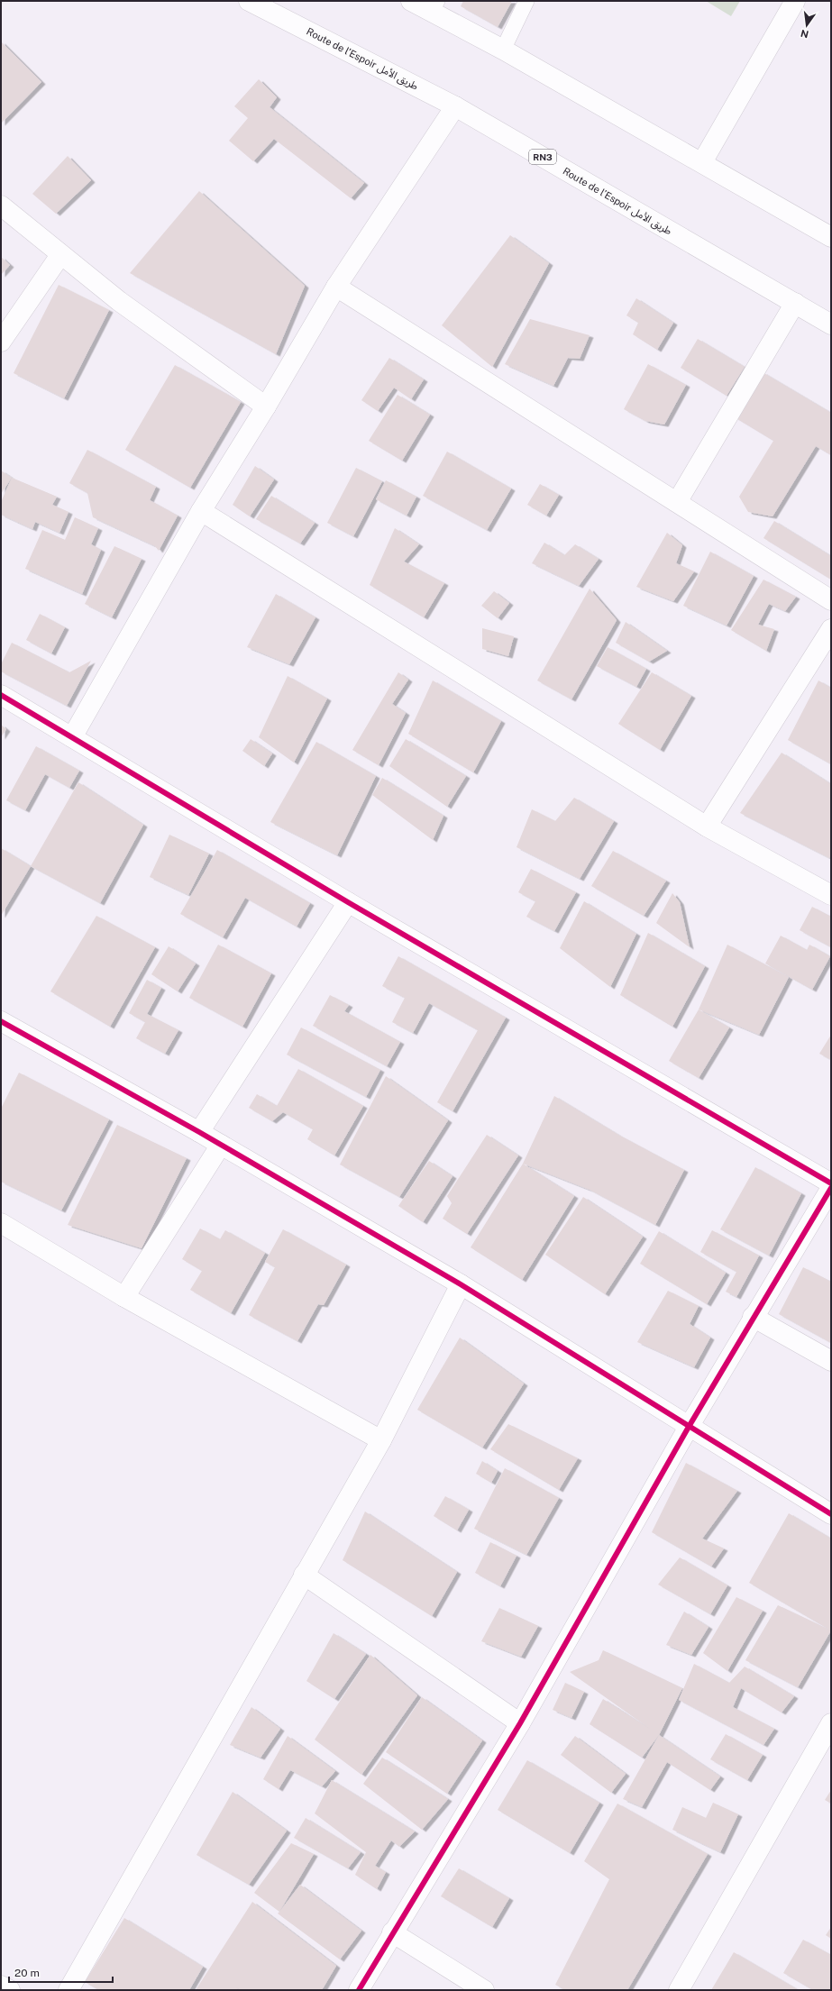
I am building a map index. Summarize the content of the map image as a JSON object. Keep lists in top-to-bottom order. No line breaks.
{"streets":{"main road":["Route de l’Espoir طريق الأمل","RN3"]},"scale_bar":"20 m","north":"bottom"}
